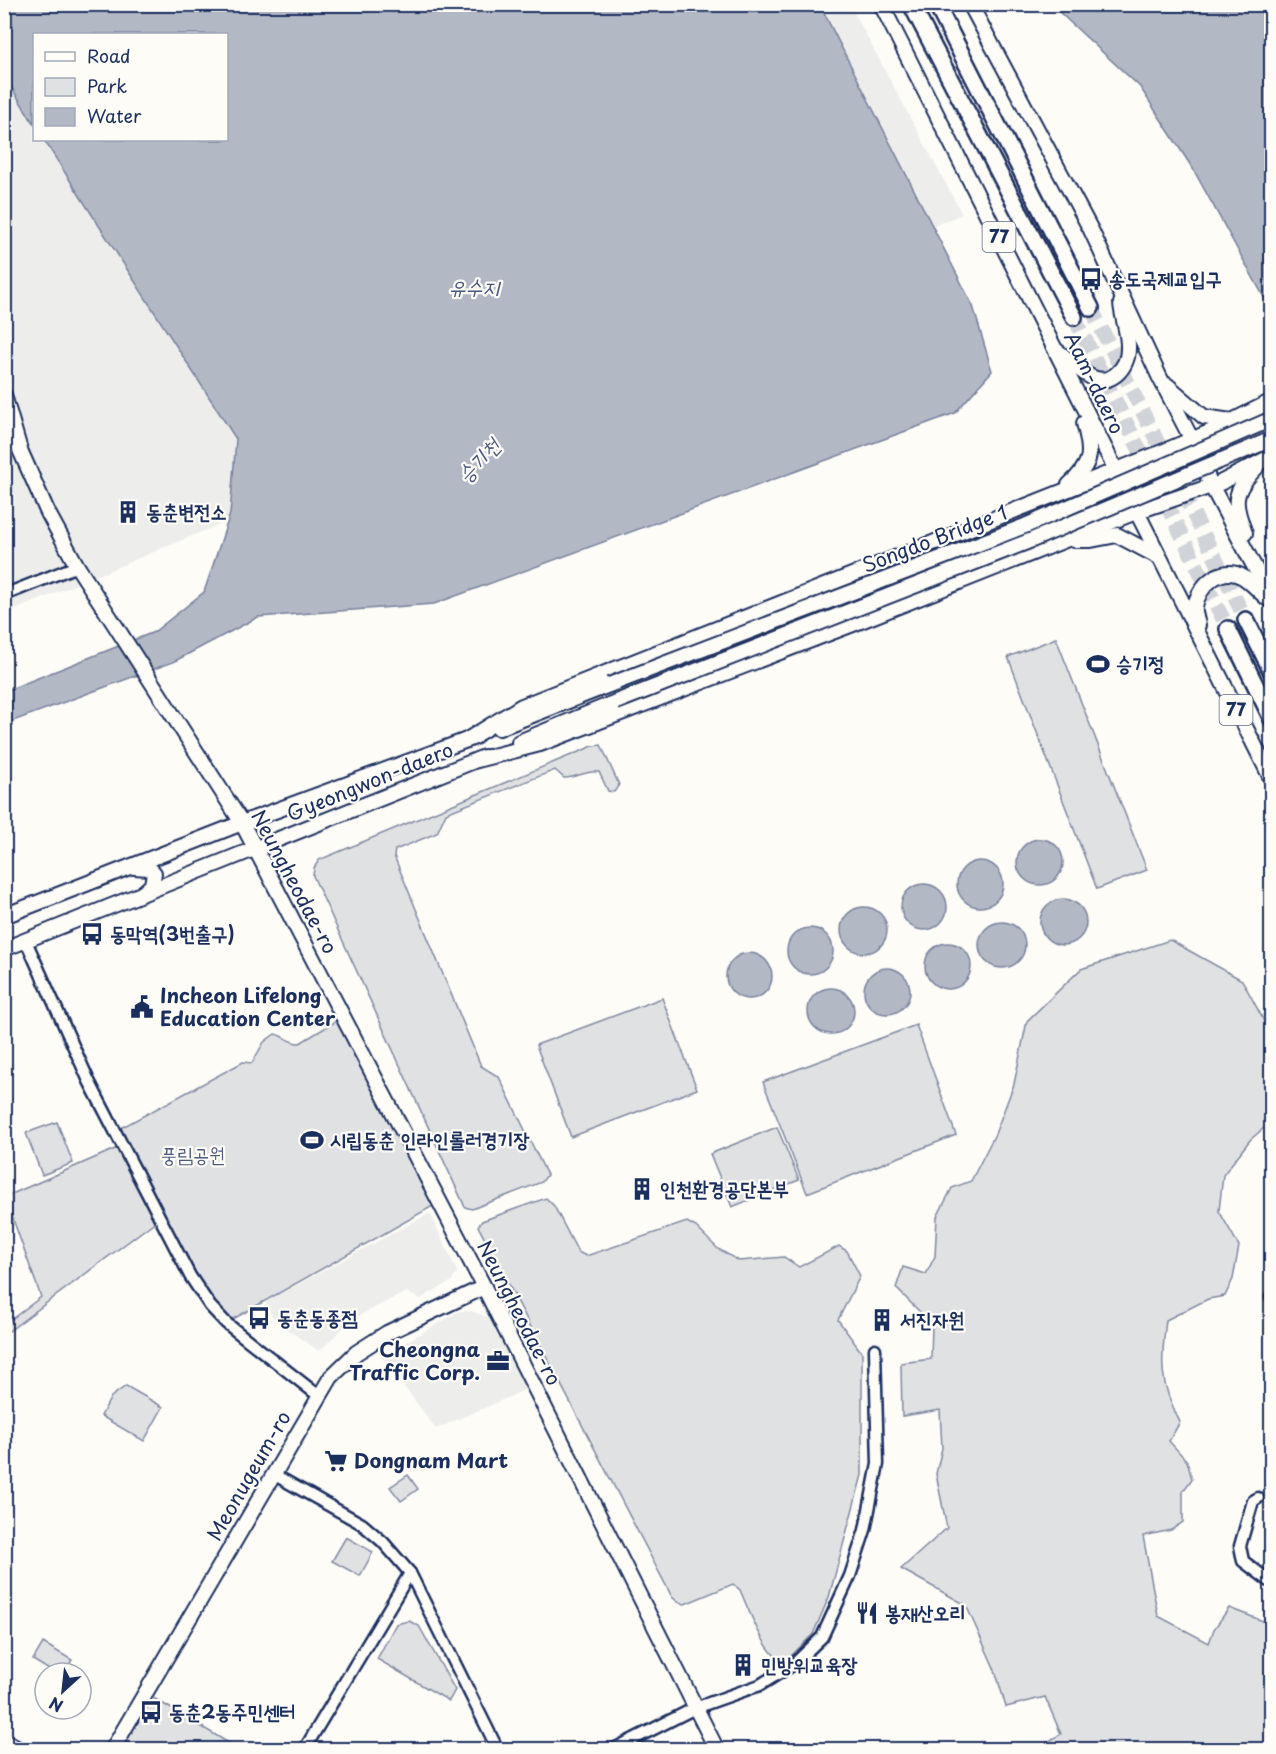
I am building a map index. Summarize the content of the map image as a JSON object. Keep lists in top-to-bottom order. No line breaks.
{"streets":{"highway":["Aam-daero"],"main road":["77","Songdo Bridge 1","Gyeongwon-daero","Neungheodae-ro","Meonugeum-ro"]},"crossings":[["Songdo Bridge 1","Gyeongwon-daero"],["Gyeongwon-daero","Neungheodae-ro"],["Neungheodae-ro","Meonugeum-ro"]],"water":["유수지","승기천"],"parks":["풍림공원"],"places":{"bus stop":["송도국제교입구","동막역(3번출구)","동춘동종점","동춘2동주민센터"],"building":["동춘변전소","인천환경공단본부","서진자원","민방위교육장"],"sports":["승기정","시립동춘 인라인롤러경기장"],"public building":["Incheon Lifelong Education Center"],"office":["Cheongna Traffic Corp."],"supermarket":["Dongnam Mart"],"restaurant":["봉재산오리"]},"legend":["Road","Park","Water"],"north":"bottom left"}
